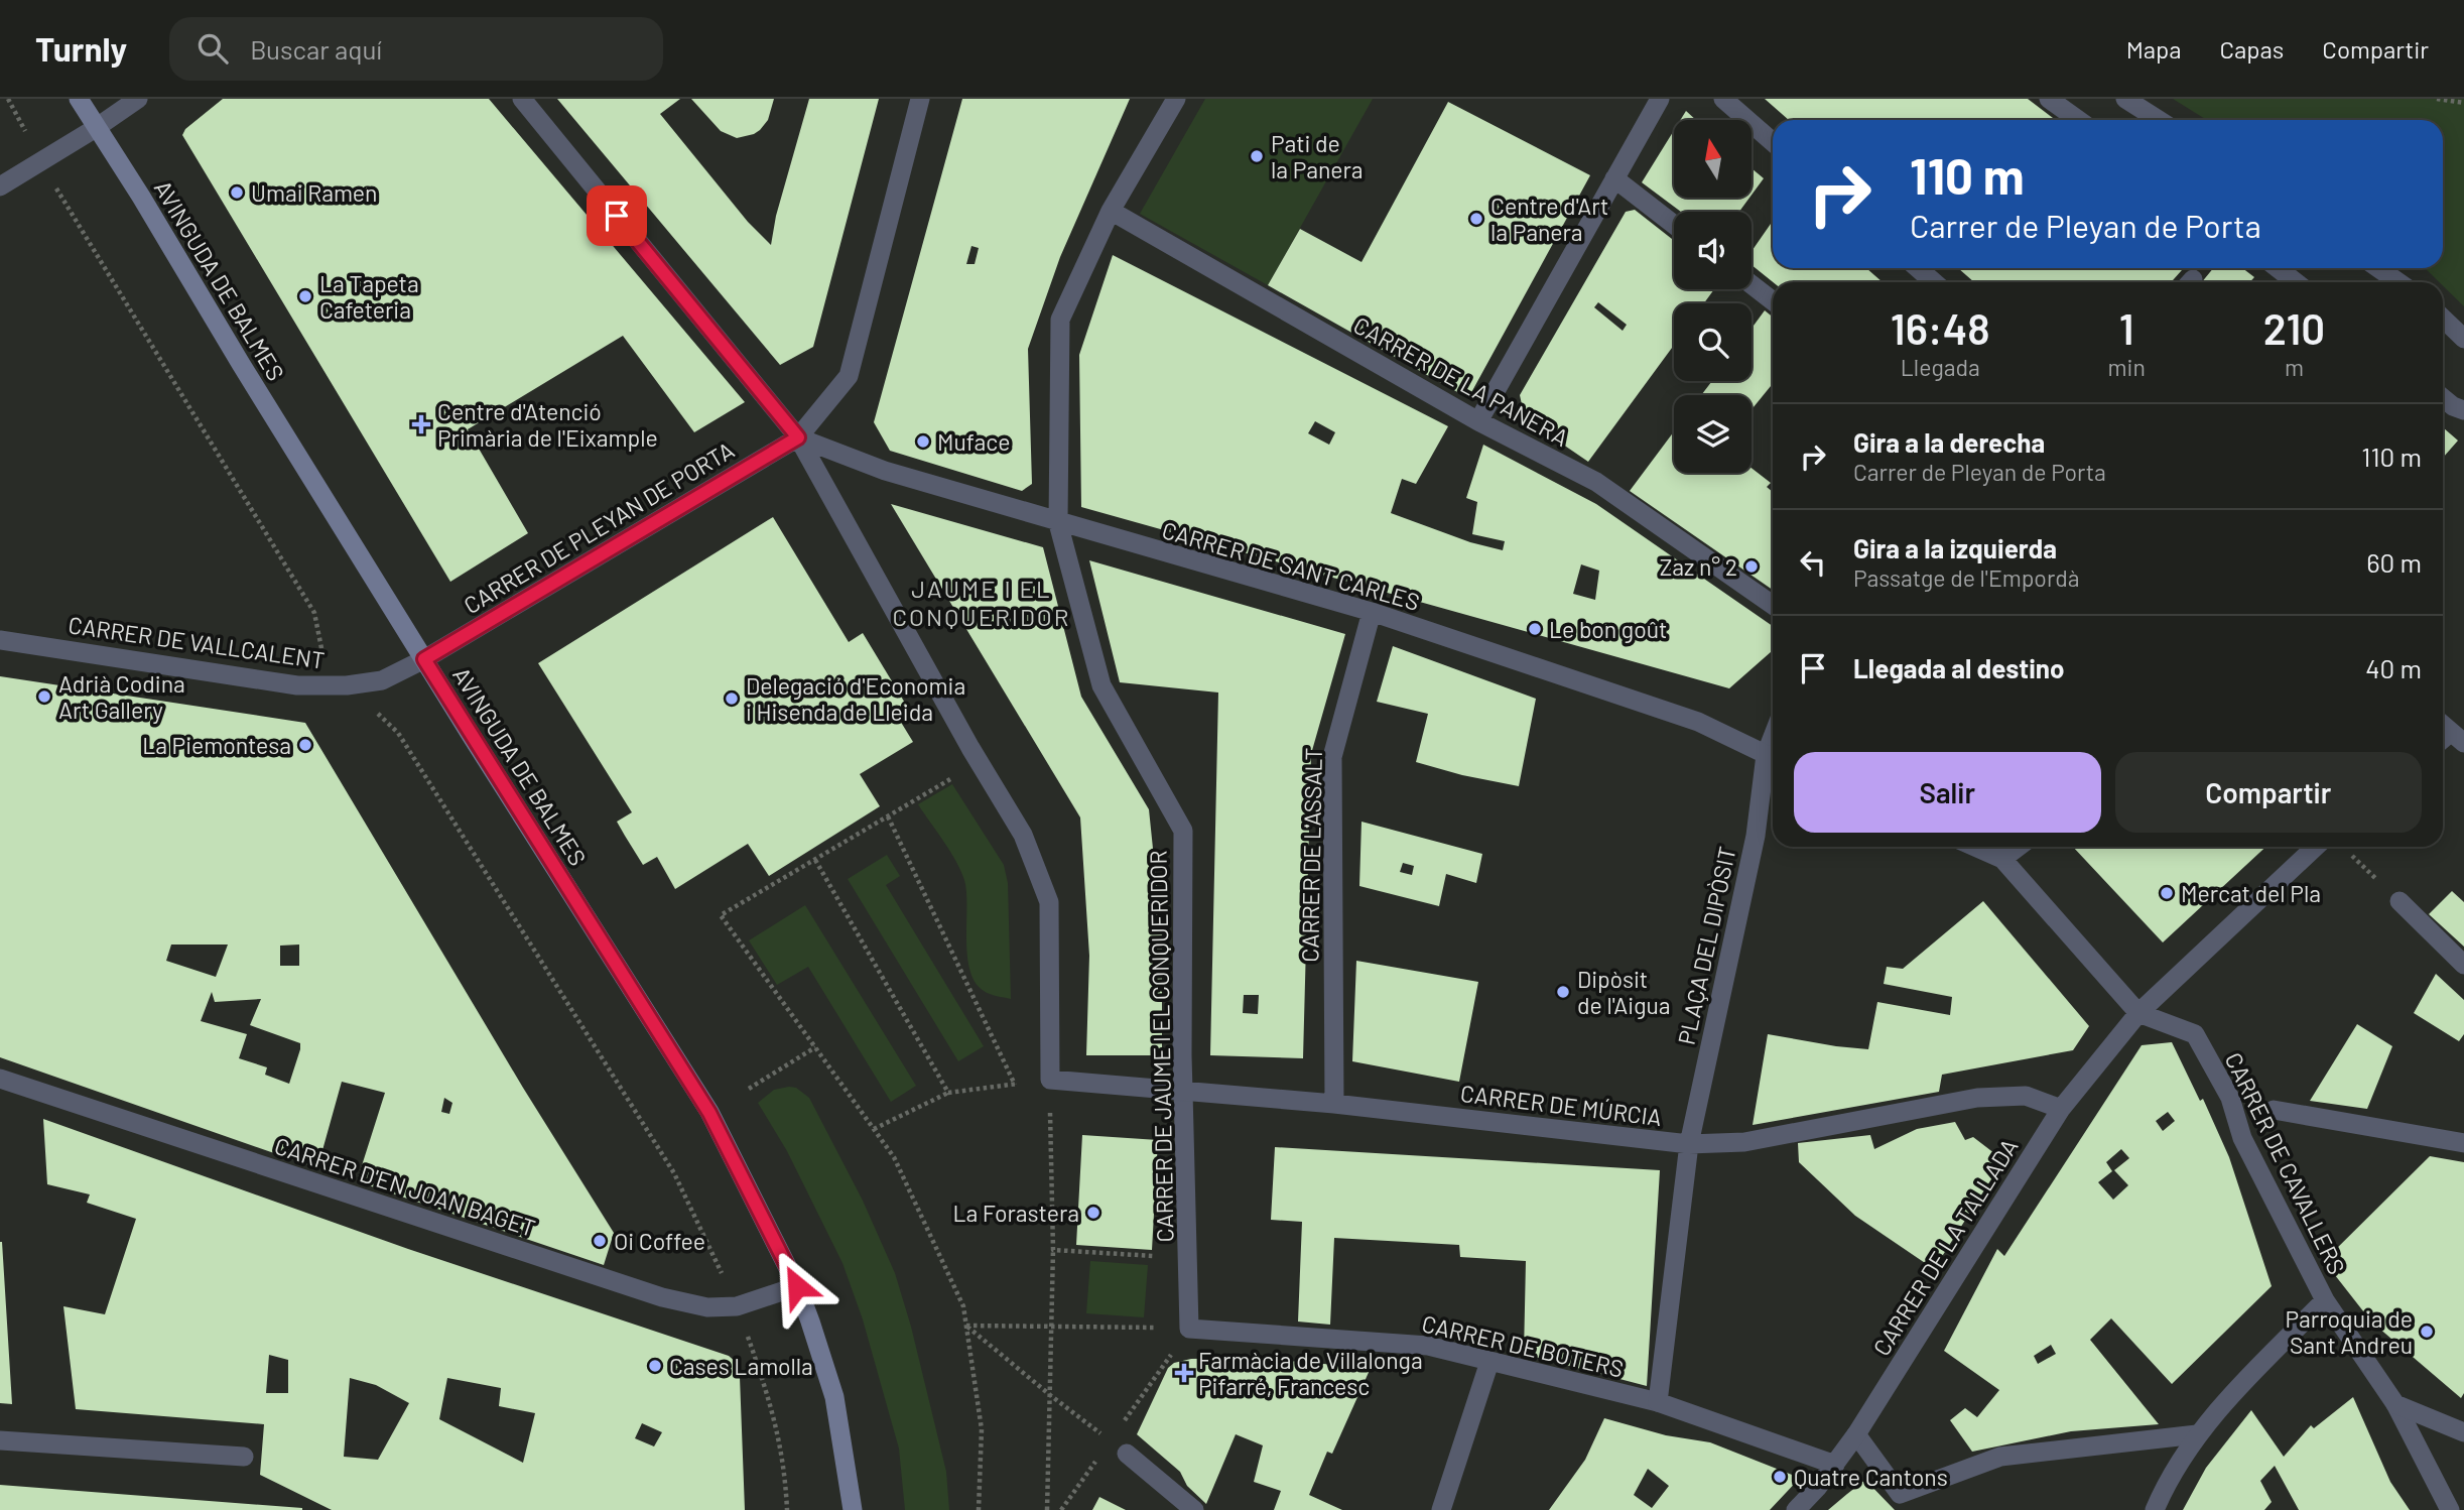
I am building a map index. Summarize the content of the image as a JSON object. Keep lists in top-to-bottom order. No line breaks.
{"streets":{"main road":["AVINGUDA DE BALMES"],"street":["CARRER DE LA PANERA","CARRER DE PLEYAN DE PORTA","CARRER DE SANT CARLES","CARRER DE VALLCALENT","CARRER DE L'ASSALT","PLAÇA DEL DIPÒSIT","CARRER DE JAUME I EL CONQUERIDOR","CARRER DE MÚRCIA","CARRER DE CAVALLERS","CARRER D'EN JOAN BAGET","CARRER DE LA TALLADA","CARRER DE BOTERS"]},"crossings":[["AVINGUDA DE BALMES","CARRER DE PLEYAN DE PORTA"],["AVINGUDA DE BALMES","CARRER DE VALLCALENT"],["AVINGUDA DE BALMES","CARRER D'EN JOAN BAGET"],["CARRER DE LA PANERA","CARRER DE JAUME I EL CONQUERIDOR"],["CARRER DE PLEYAN DE PORTA","CARRER DE SANT CARLES"],["CARRER DE PLEYAN DE PORTA","CARRER DE VALLCALENT"],["CARRER DE SANT CARLES","CARRER DE L'ASSALT"],["CARRER DE SANT CARLES","PLAÇA DEL DIPÒSIT"],["CARRER DE SANT CARLES","CARRER DE JAUME I EL CONQUERIDOR"],["CARRER DE L'ASSALT","CARRER DE MÚRCIA"],["PLAÇA DEL DIPÒSIT","CARRER DE MÚRCIA"],["PLAÇA DEL DIPÒSIT","CARRER DE BOTERS"],["CARRER DE JAUME I EL CONQUERIDOR","CARRER DE MÚRCIA"],["CARRER DE JAUME I EL CONQUERIDOR","CARRER DE BOTERS"],["CARRER DE MÚRCIA","CARRER DE LA TALLADA"],["CARRER DE CAVALLERS","CARRER DE LA TALLADA"],["CARRER DE LA TALLADA","CARRER DE BOTERS"]],"districts":["JAUME I EL CONQUERIDOR"],"places":{"other":["Pati de la Panera","Umai Ramen","Centre d'Art la Panera","La Tapeta Cafeteria","Muface","Zaz n° 2","Le bon goût","Adrià Codina Art Gallery","Delegació d'Economia i Hisenda de Lleida","La Piemontesa","Mercat del Pla","Dipòsit de l'Aigua","La Forastera","Oi Coffee","Parroquia de Sant Andreu","Cases Lamolla","Quatre Cantons"],"health":["Centre d'Atenció Primària de l'Eixample","Farmàcia de Villalonga Pifarré, Francesc"]},"north":"top","page":{"header":"Turnly","search":"Buscar aquí","nav":["Mapa","Capas","Compartir"],"turn":["110 m","Carrer de Pleyan de Porta"],"eta":["16:48","Llegada","1","min","210","m"],"list":[{"name":"Gira a la derecha","note":"Carrer de Pleyan de Porta","value":"110 m"},{"name":"Gira a la izquierda","note":"Passatge de l'Empordà","value":"60 m"},{"name":"Llegada al destino","value":"40 m"}],"buttons":["Salir","Compartir"]}}
